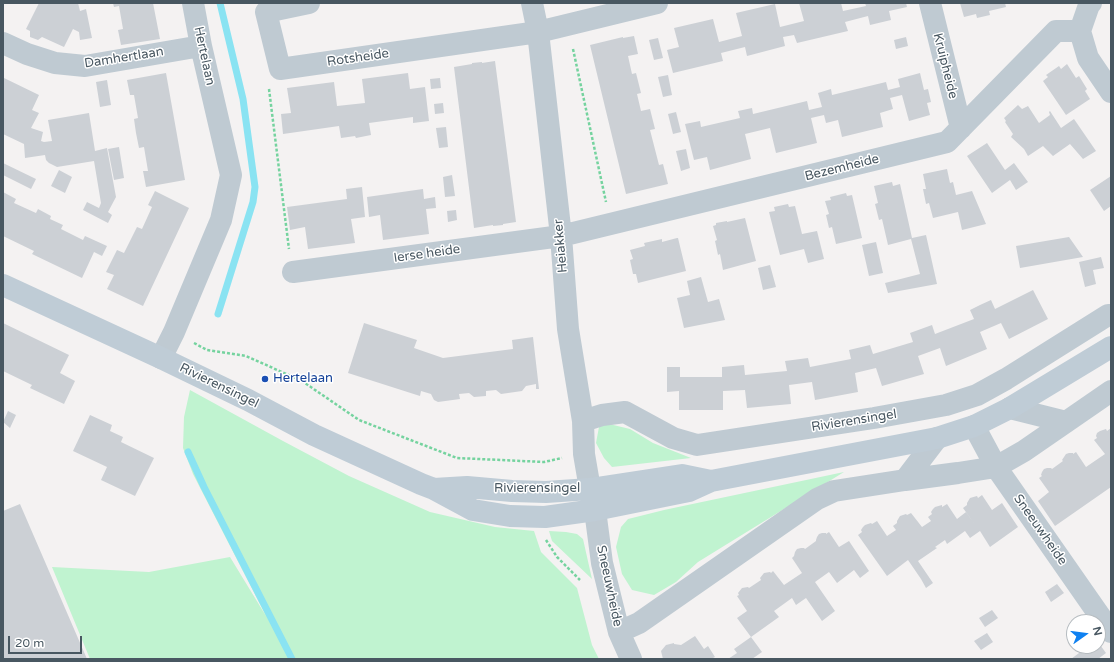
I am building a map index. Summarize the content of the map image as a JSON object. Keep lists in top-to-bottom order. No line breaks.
{"streets":{"street":["Hertelaan","Damhertlaan","Rotsheide","Kruipheide","Bezemheide","Heiakker","Ierse heide","Rivierensingel","Sneeuwheide"]},"crossings":[["Hertelaan","Damhertlaan"],["Hertelaan","Rivierensingel"],["Rotsheide","Heiakker"],["Kruipheide","Bezemheide"],["Bezemheide","Heiakker"],["Bezemheide","Ierse heide"],["Heiakker","Ierse heide"],["Heiakker","Rivierensingel"],["Heiakker","Sneeuwheide"],["Rivierensingel","Sneeuwheide"]],"places":["Hertelaan"],"scale_bar":"20 m","north":"right"}
